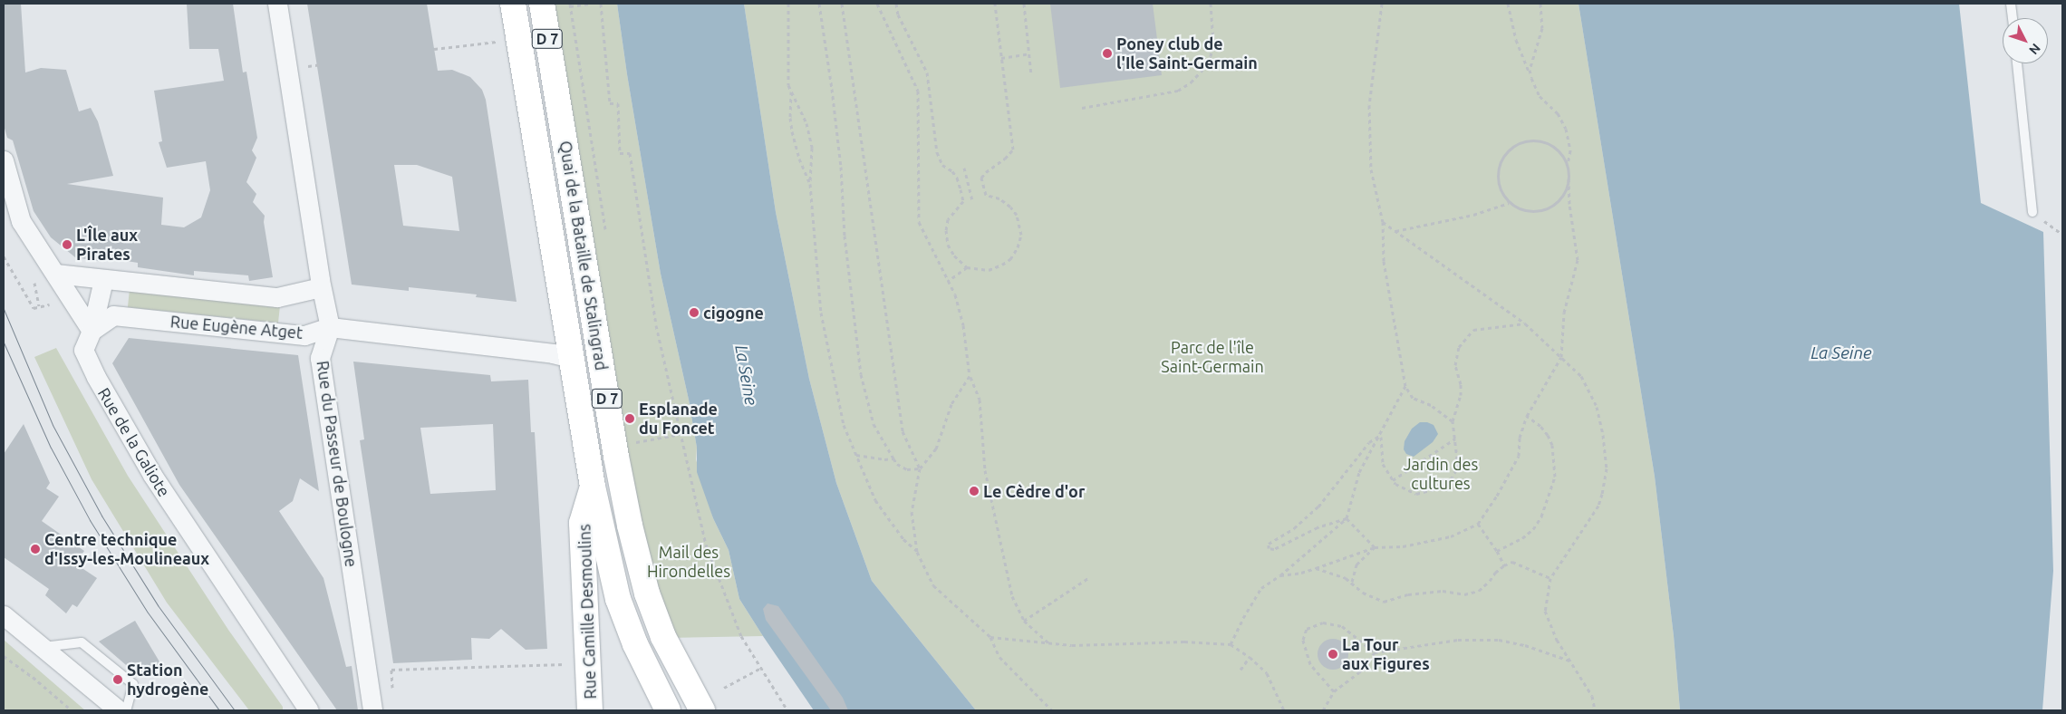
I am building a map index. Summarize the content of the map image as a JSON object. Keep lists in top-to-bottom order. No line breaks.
{"streets":{"main road":["D 7","Quai de la Bataille de Stalingrad","Rue Camille Desmoulins"],"street":["Rue Eugène Atget","Rue de la Galiote","Rue du Passeur de Boulogne"]},"crossings":[["Quai de la Bataille de Stalingrad","Rue Eugène Atget"],["Quai de la Bataille de Stalingrad","Rue Camille Desmoulins"],["Rue Eugène Atget","Rue de la Galiote"],["Rue Eugène Atget","Rue du Passeur de Boulogne"]],"water":["La Seine"],"parks":["Parc de l'île Saint-Germain","Jardin des cultures","Mail des Hirondelles"],"places":["Poney club de l'Ile Saint-Germain","L'Île aux Pirates","cigogne","Esplanade du Foncet","Le Cèdre d'or","Centre technique d'Issy-les-Moulineaux","La Tour aux Figures","Station hydrogène"],"north":"bottom right"}
